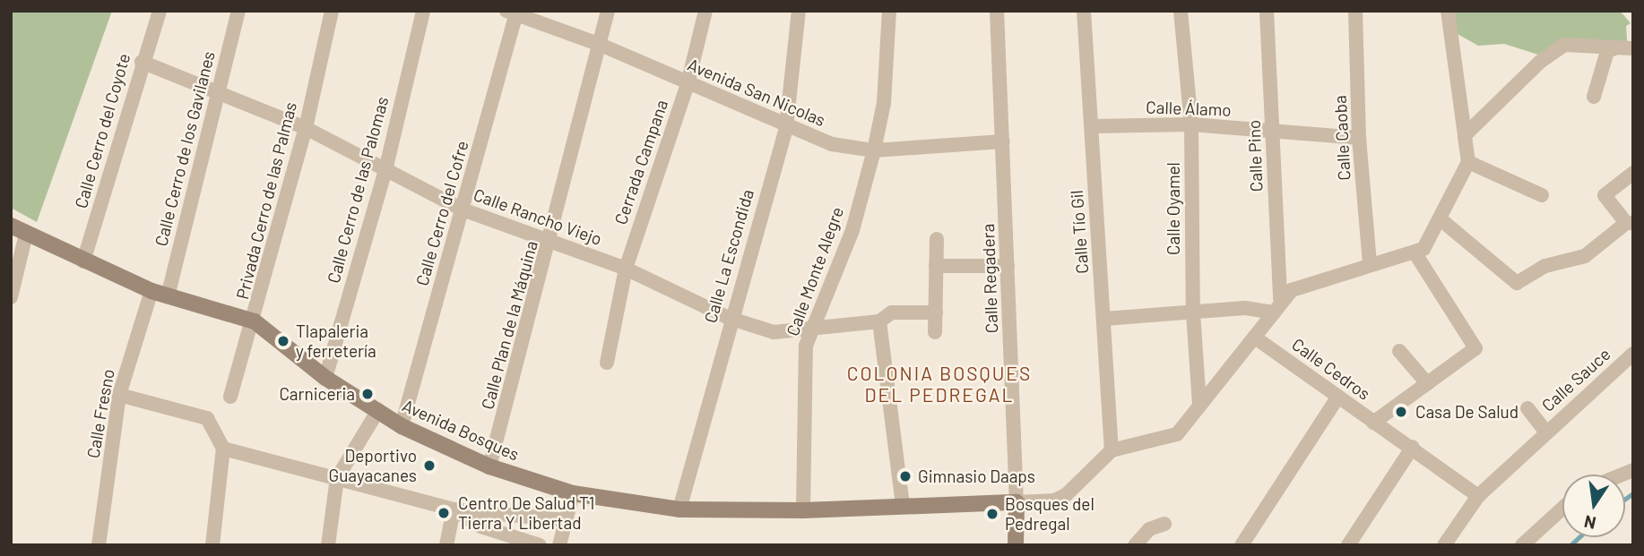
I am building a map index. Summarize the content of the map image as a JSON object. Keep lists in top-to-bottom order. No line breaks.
{"streets":{"street":["Avenida San Nicolas","Calle Álamo","Calle Cerro del Coyote","Calle Caoba","Calle Cerro de los Gavilanes","Calle Pino","Cerrada Campana","Calle Cerro de las Palomas","Privada Cerro de las Palmas","Calle Oyamel","Calle Cerro del Cofre","Calle Rancho Viejo","Calle Tío Gil","Calle La Escondida","Calle Monte Alegre","Calle Regadera","Calle Plan de la Máquina","Calle Cedros","Calle Sauce","Calle Fresno","Avenida Bosques"]},"crossings":[["Avenida San Nicolas","Cerrada Campana"],["Avenida San Nicolas","Calle Cerro del Cofre"],["Avenida San Nicolas","Calle La Escondida"],["Avenida San Nicolas","Calle Monte Alegre"],["Avenida San Nicolas","Calle Regadera"],["Avenida San Nicolas","Calle Plan de la Máquina"],["Calle Álamo","Calle Caoba"],["Calle Álamo","Calle Pino"],["Calle Álamo","Calle Oyamel"],["Calle Álamo","Calle Tío Gil"],["Calle Cerro del Coyote","Calle Rancho Viejo"],["Calle Cerro del Coyote","Avenida Bosques"],["Calle Cerro de los Gavilanes","Calle Rancho Viejo"],["Calle Cerro de los Gavilanes","Avenida Bosques"],["Cerrada Campana","Calle Rancho Viejo"],["Calle Cerro de las Palomas","Calle Rancho Viejo"],["Calle Cerro de las Palomas","Avenida Bosques"],["Privada Cerro de las Palmas","Calle Rancho Viejo"],["Privada Cerro de las Palmas","Avenida Bosques"],["Calle Cerro del Cofre","Calle Rancho Viejo"],["Calle Cerro del Cofre","Avenida Bosques"],["Calle Rancho Viejo","Calle La Escondida"],["Calle Rancho Viejo","Calle Monte Alegre"],["Calle Rancho Viejo","Calle Plan de la Máquina"],["Calle La Escondida","Avenida Bosques"],["Calle Monte Alegre","Avenida Bosques"],["Calle Regadera","Avenida Bosques"],["Calle Plan de la Máquina","Avenida Bosques"],["Calle Cedros","Calle Sauce"],["Calle Fresno","Avenida Bosques"]],"districts":["COLONIA BOSQUES DEL PEDREGAL"],"places":["Tlapaleria y ferretería","Carniceria","Casa De Salud","Deportivo Guayacanes","Gimnasio Daaps","Centro De Salud T1 Tierra Y Libertad","Bosques del Pedregal"],"north":"bottom"}
